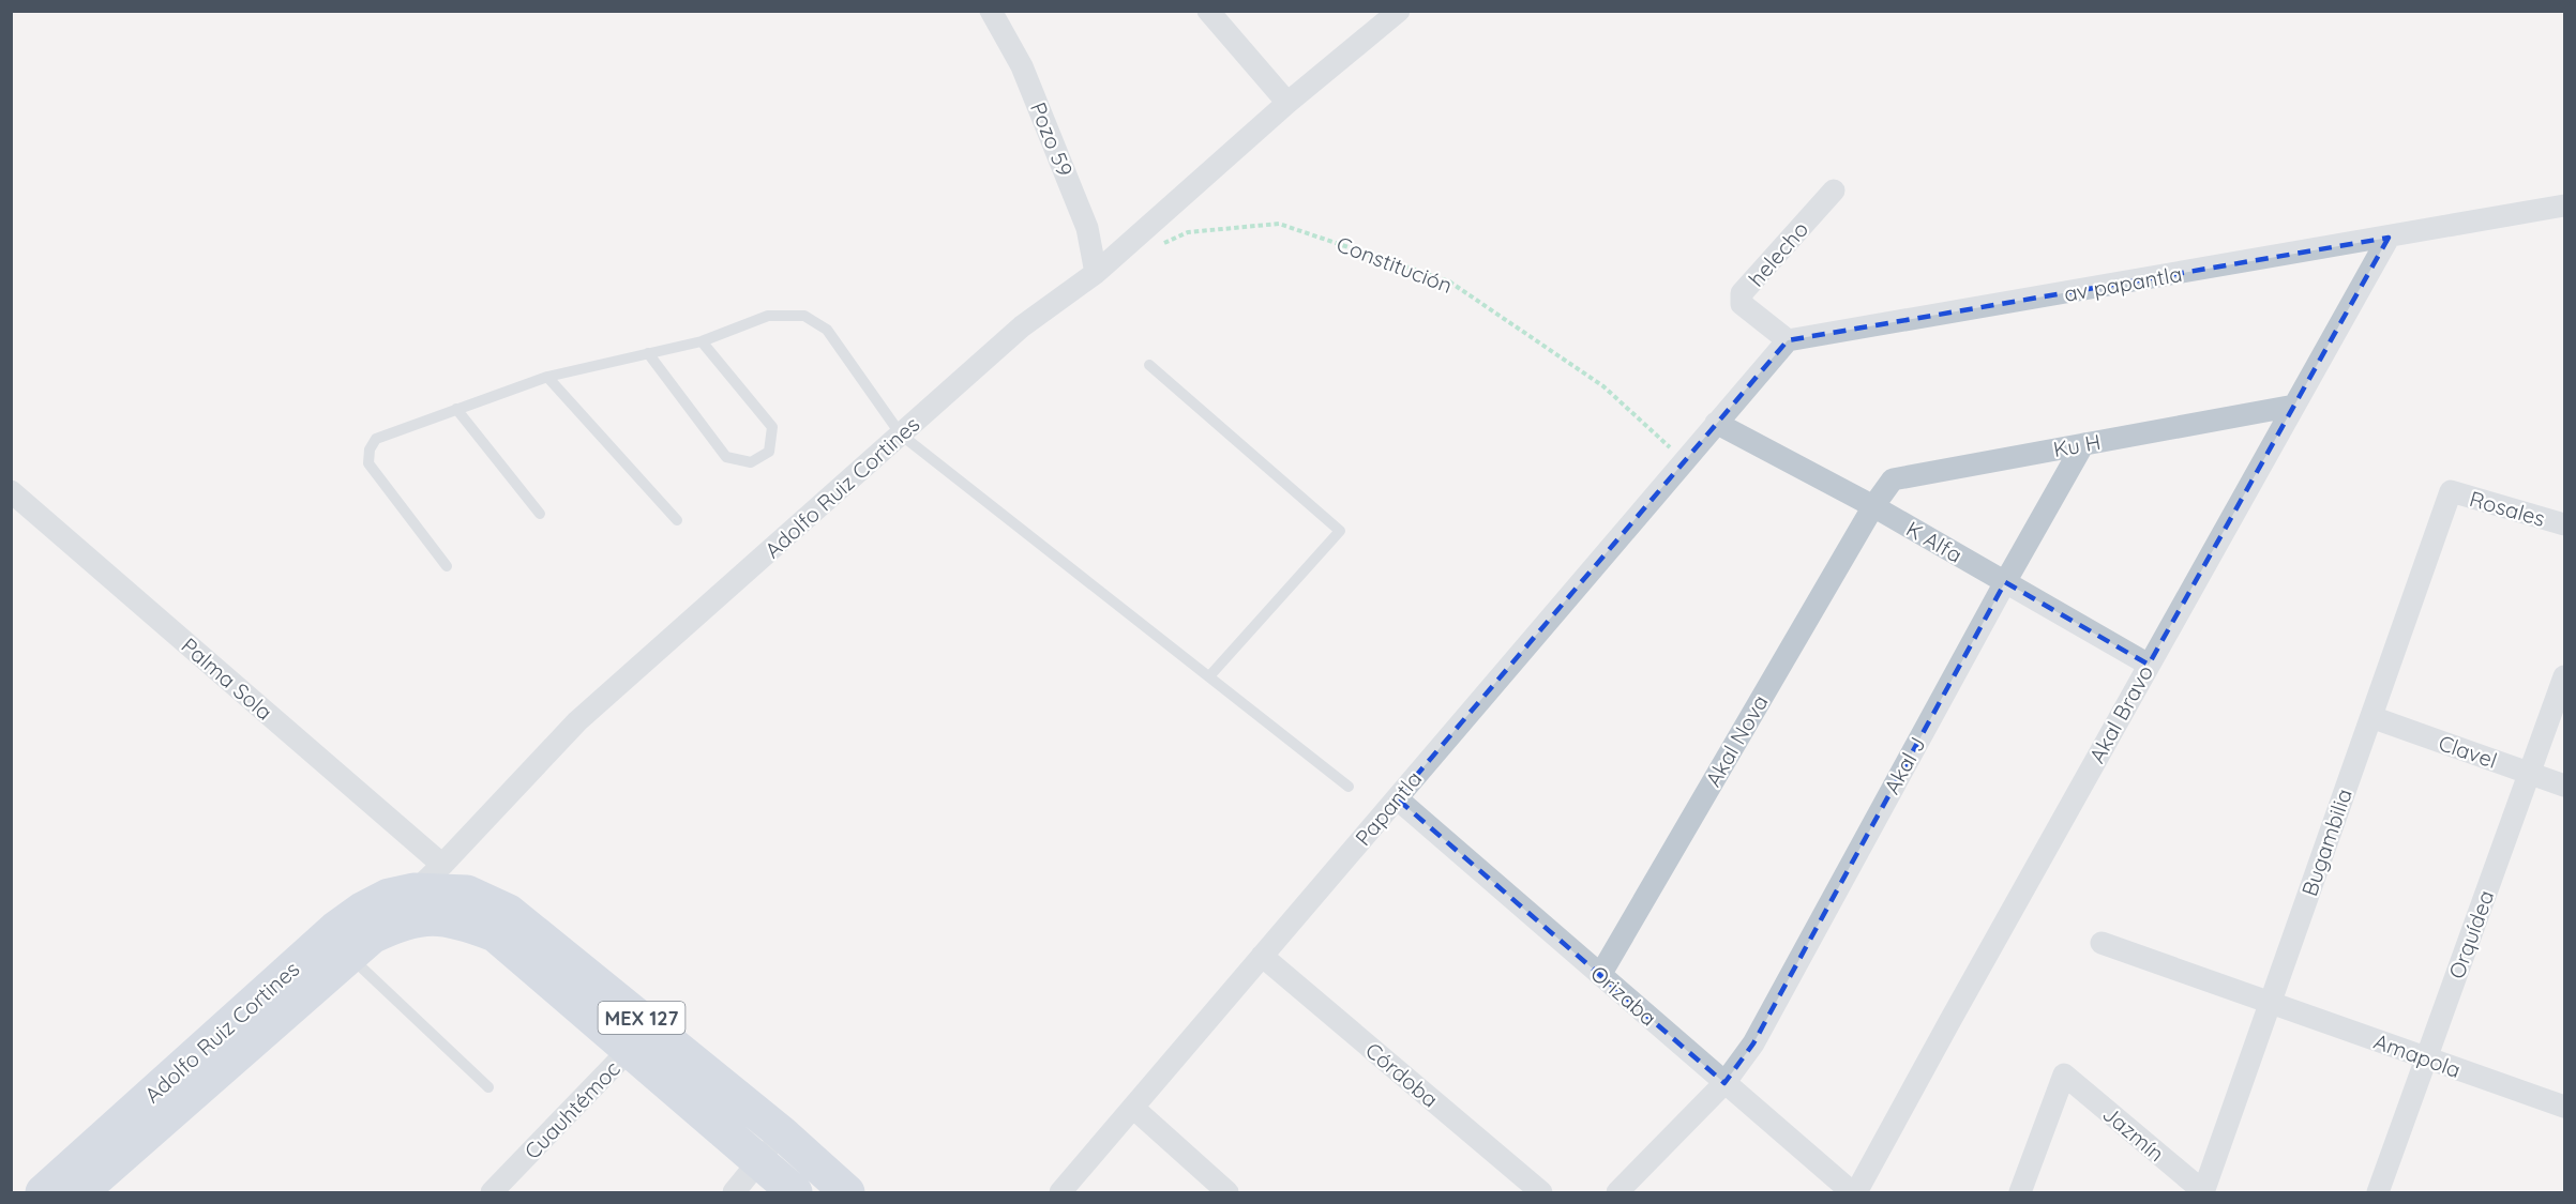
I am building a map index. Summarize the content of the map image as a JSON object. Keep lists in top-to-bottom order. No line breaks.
{"streets":{"main road":["Adolfo Ruiz Cortines","MEX 127"],"street":["Pozo 59","helecho","av papantla","Ku H","Rosales","K Alfa","Palma Sola","Akal Bravo","Akal Nova","Clavel","Akal J","Papantla","Bugambilia","Orquídea","Orizaba","Amapola","Córdoba","Cuauhtémoc","Jazmín"],"path":["Constitución"]},"crossings":[["Pozo 59","Adolfo Ruiz Cortines"],["helecho","av papantla"],["Constitución","Papantla"],["av papantla","Akal Bravo"],["Ku H","K Alfa"],["Ku H","Akal Bravo"],["Ku H","Akal Nova"],["Ku H","Akal J"],["Adolfo Ruiz Cortines","Palma Sola"],["Adolfo Ruiz Cortines","MEX 127"],["Rosales","Bugambilia"],["K Alfa","Akal Bravo"],["K Alfa","Akal Nova"],["K Alfa","Akal J"],["K Alfa","Papantla"],["Akal Bravo","Orizaba"],["Akal Nova","Orizaba"],["Clavel","Bugambilia"],["Clavel","Orquídea"],["Akal J","Orizaba"],["Papantla","Orizaba"],["Papantla","Córdoba"],["Bugambilia","Amapola"],["Bugambilia","Jazmín"],["Orquídea","Amapola"],["MEX 127","Cuauhtémoc"]]}
